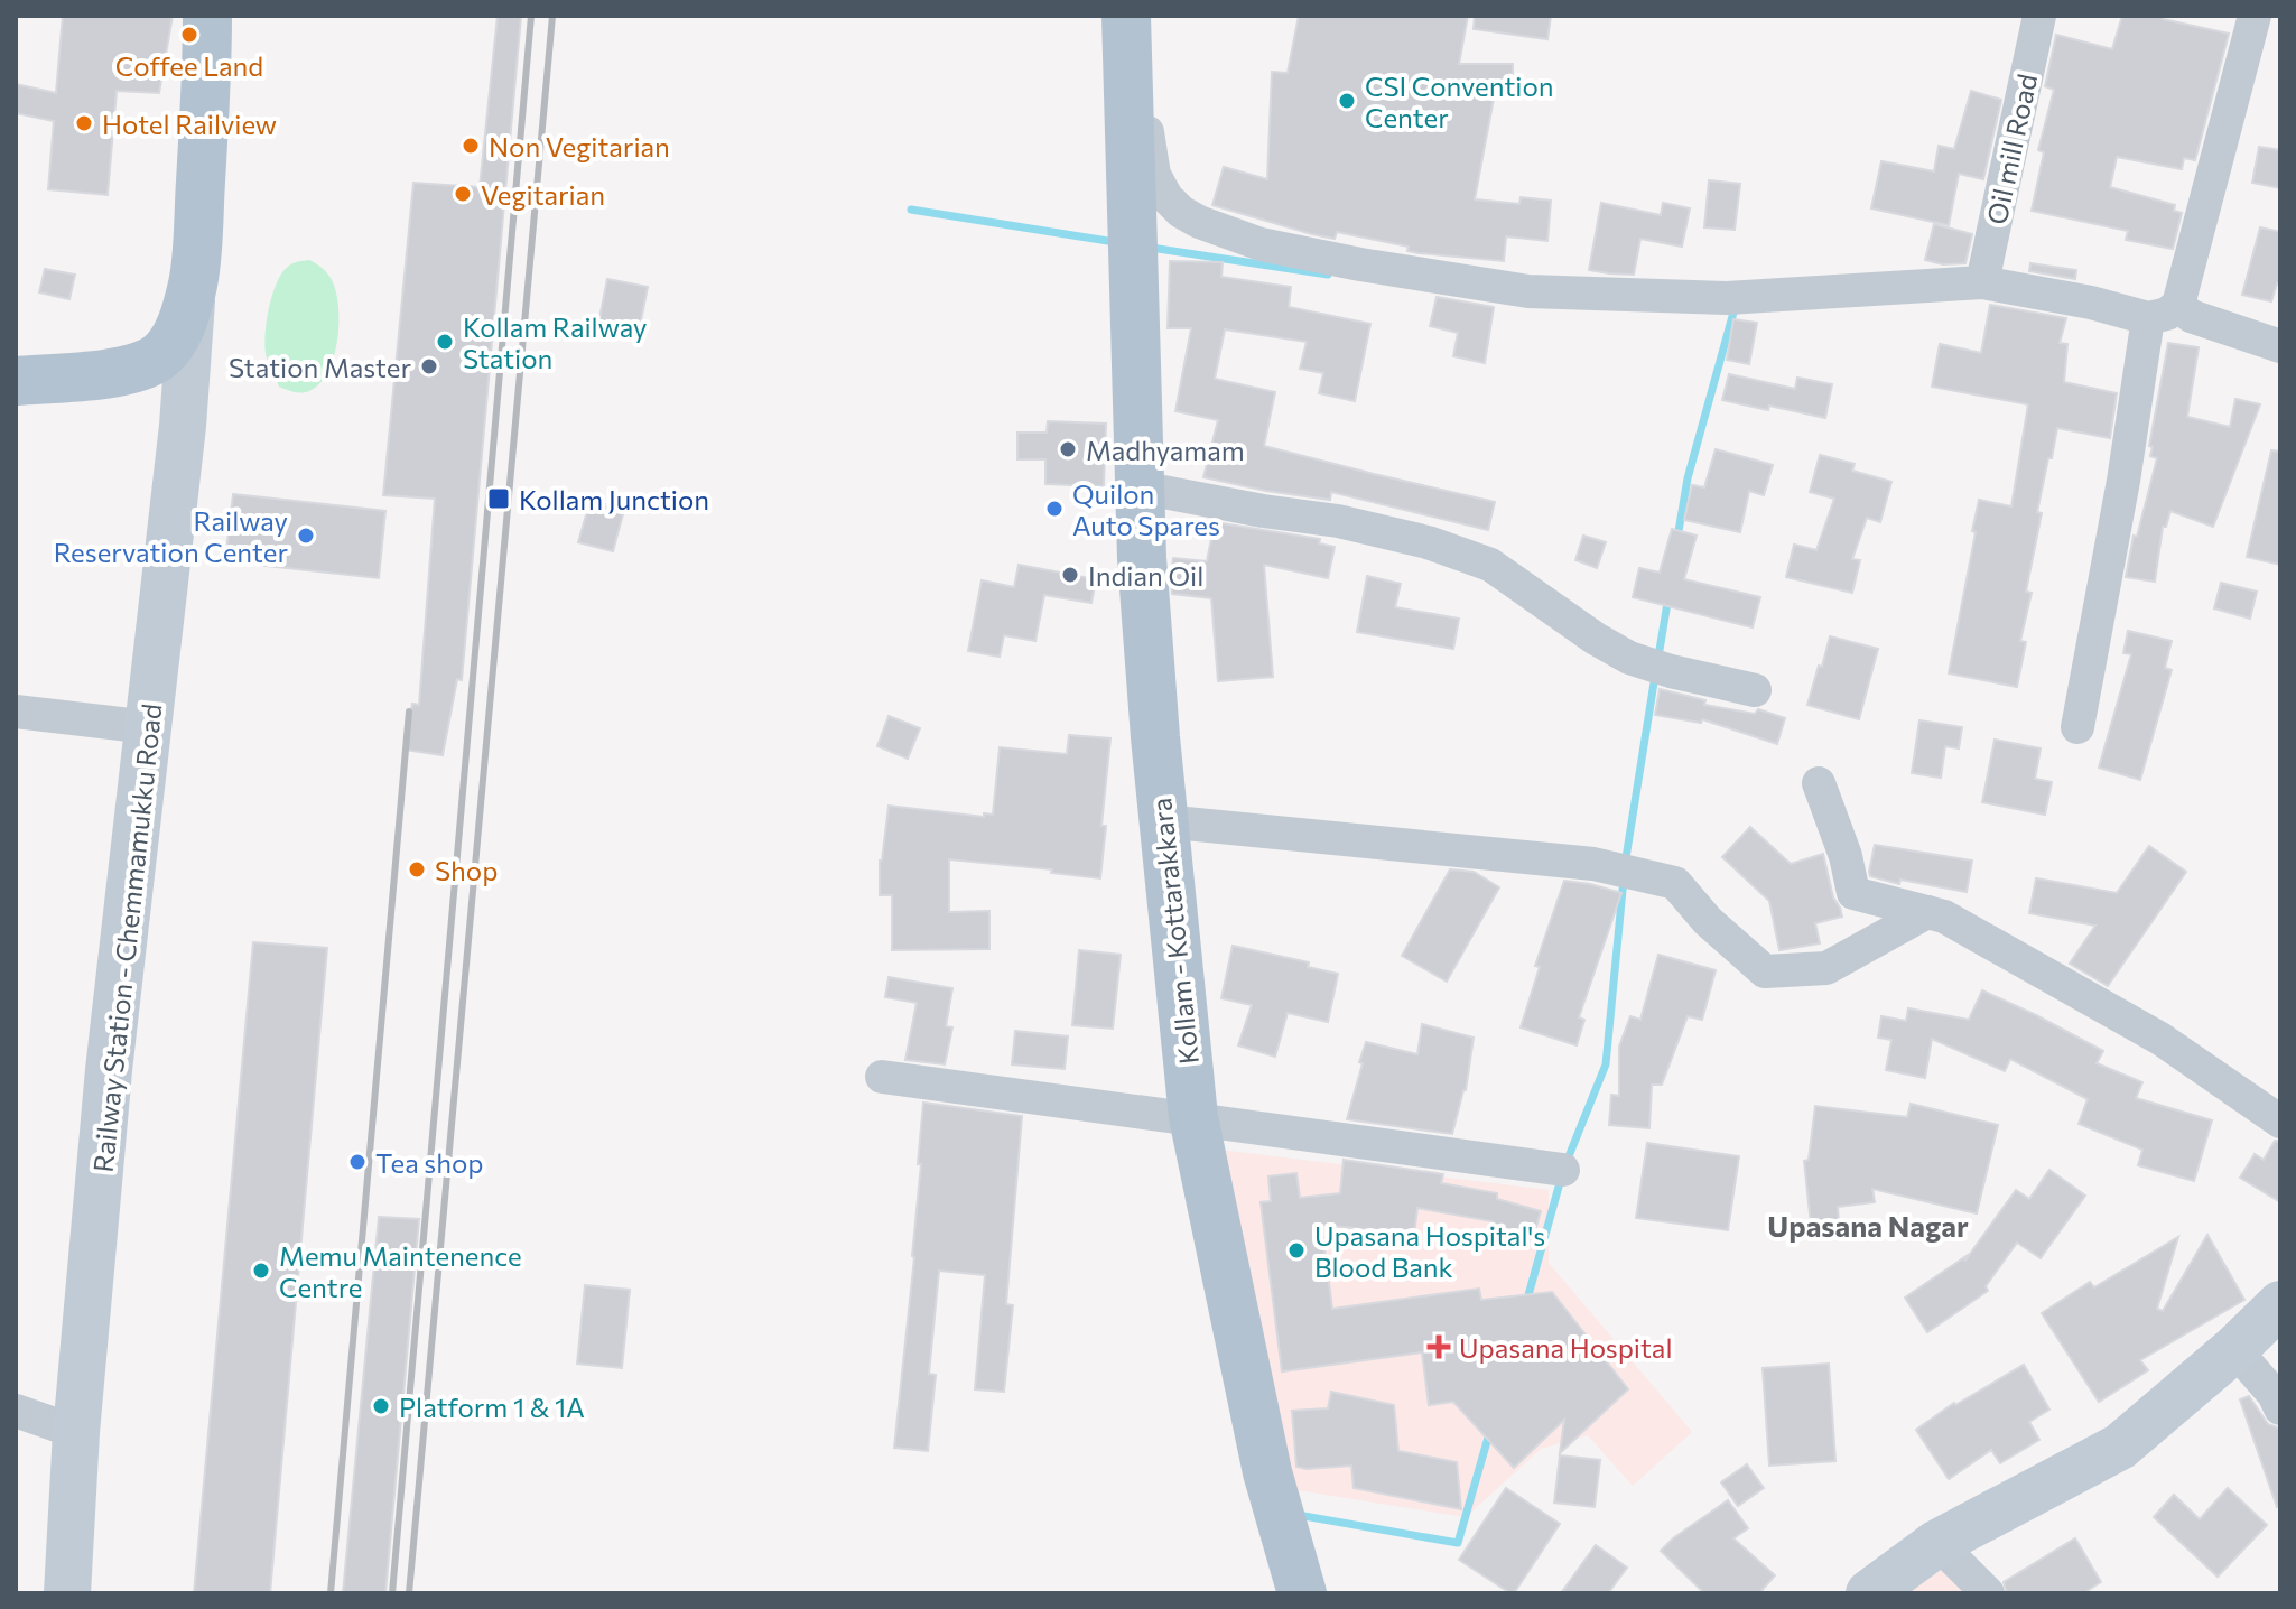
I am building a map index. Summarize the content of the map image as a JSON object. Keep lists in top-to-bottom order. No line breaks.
{"streets":{"main road":["Kollam - Kottarakkara","Railway Station - Chemmamukku Road"],"street":["Oil mill Road"]},"districts":["Upasana Nagar"],"places":{"other":["Coffee Land","CSI Convention Center","Hotel Railview","Non Vegitarian","Vegitarian","Kollam Railway Station","Station Master","Madhyamam","Quilon Auto Spares","Railway Reservation Center","Indian Oil","Shop","Tea shop","Upasana Hospital's Blood Bank","Memu Maintenence Centre","Platform 1 & 1A"],"transit":["Kollam Junction"],"health":["Upasana Hospital"]}}
